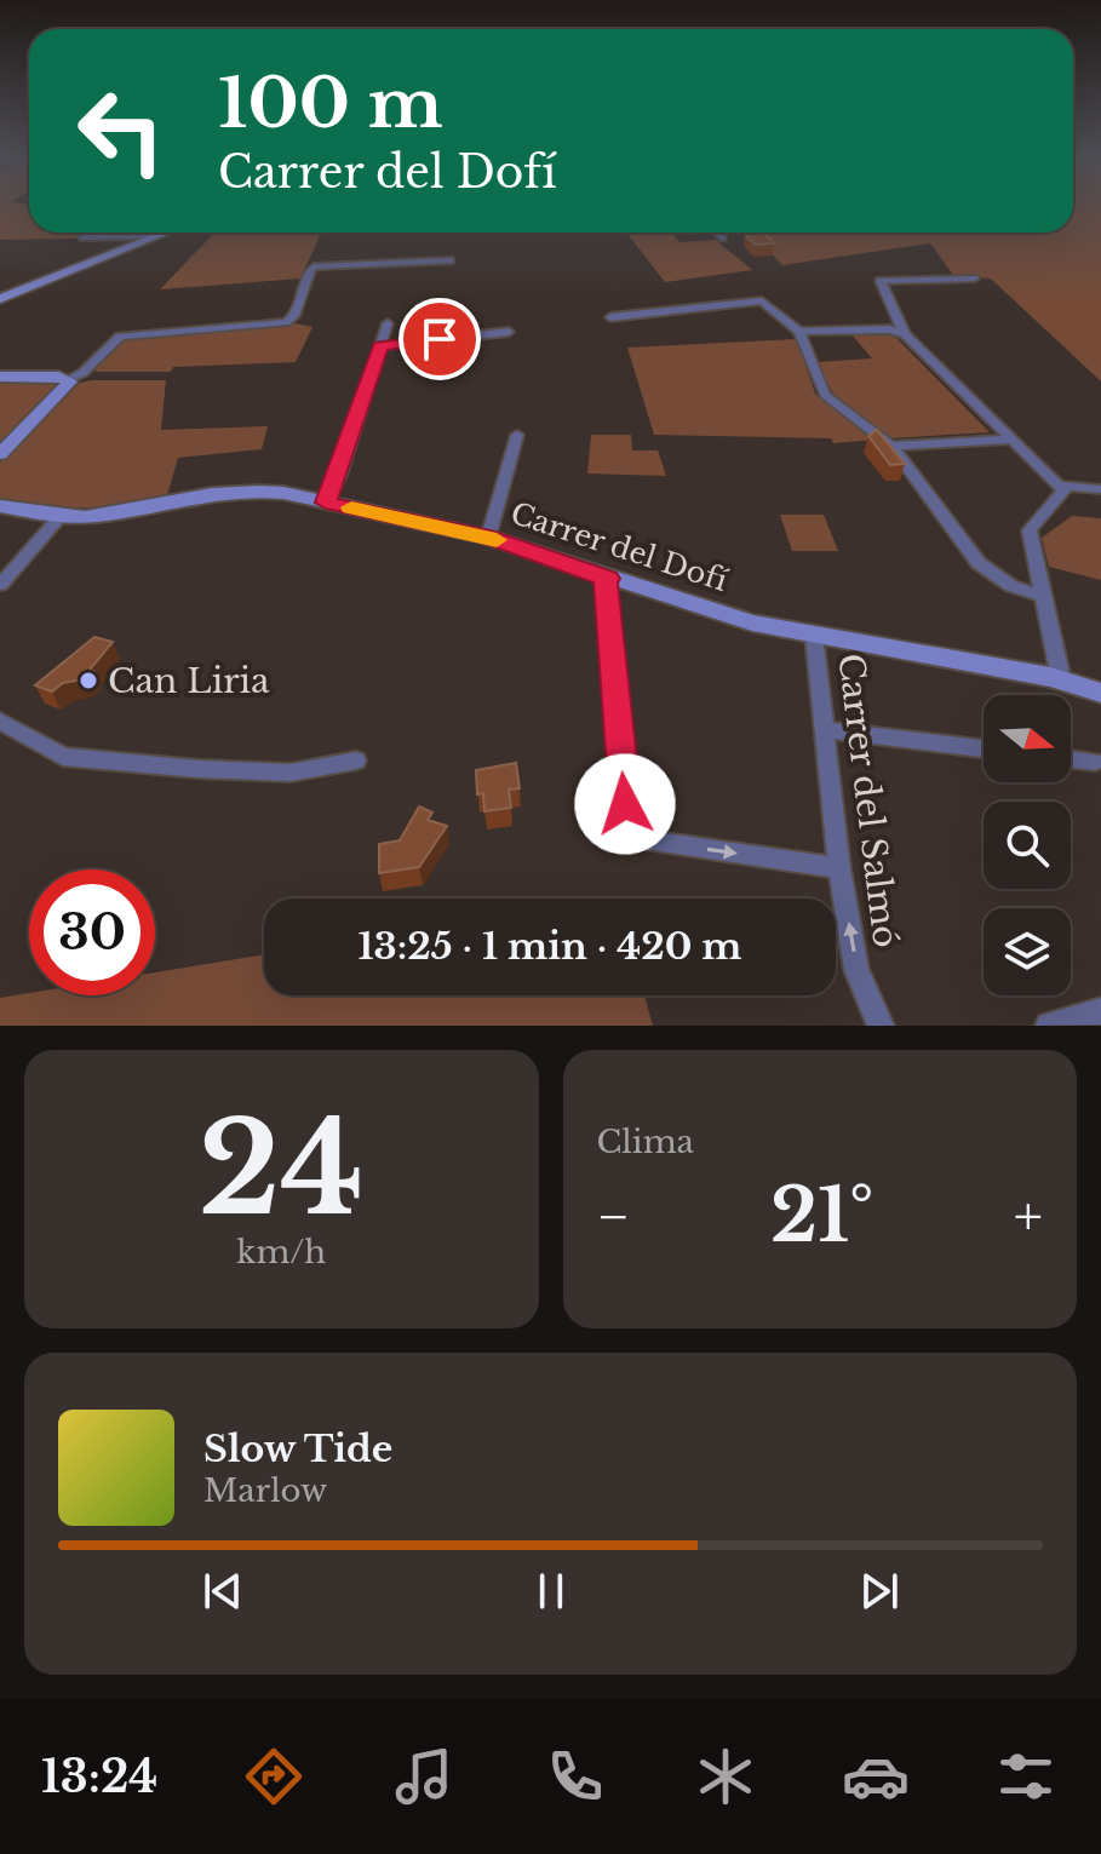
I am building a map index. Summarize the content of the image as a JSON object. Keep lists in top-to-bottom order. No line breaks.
{"streets":{"street":["Carrer del Dofí","Carrer del Salmó"]},"crossings":[["Carrer del Dofí","Carrer del Salmó"]],"one_way":["Carrer del Salmó"],"places":["Can Liria"],"north":"right","page":{"turn":["100 m","Carrer del Dofí"],"limit":"30","trip":"13:25 · 1 min · 420 m","tile":[["24","km/h"],"Clima"],"heat":["−","21°","+"],"song":["Slow Tide","Marlow"],"tabs":"13:24"}}
